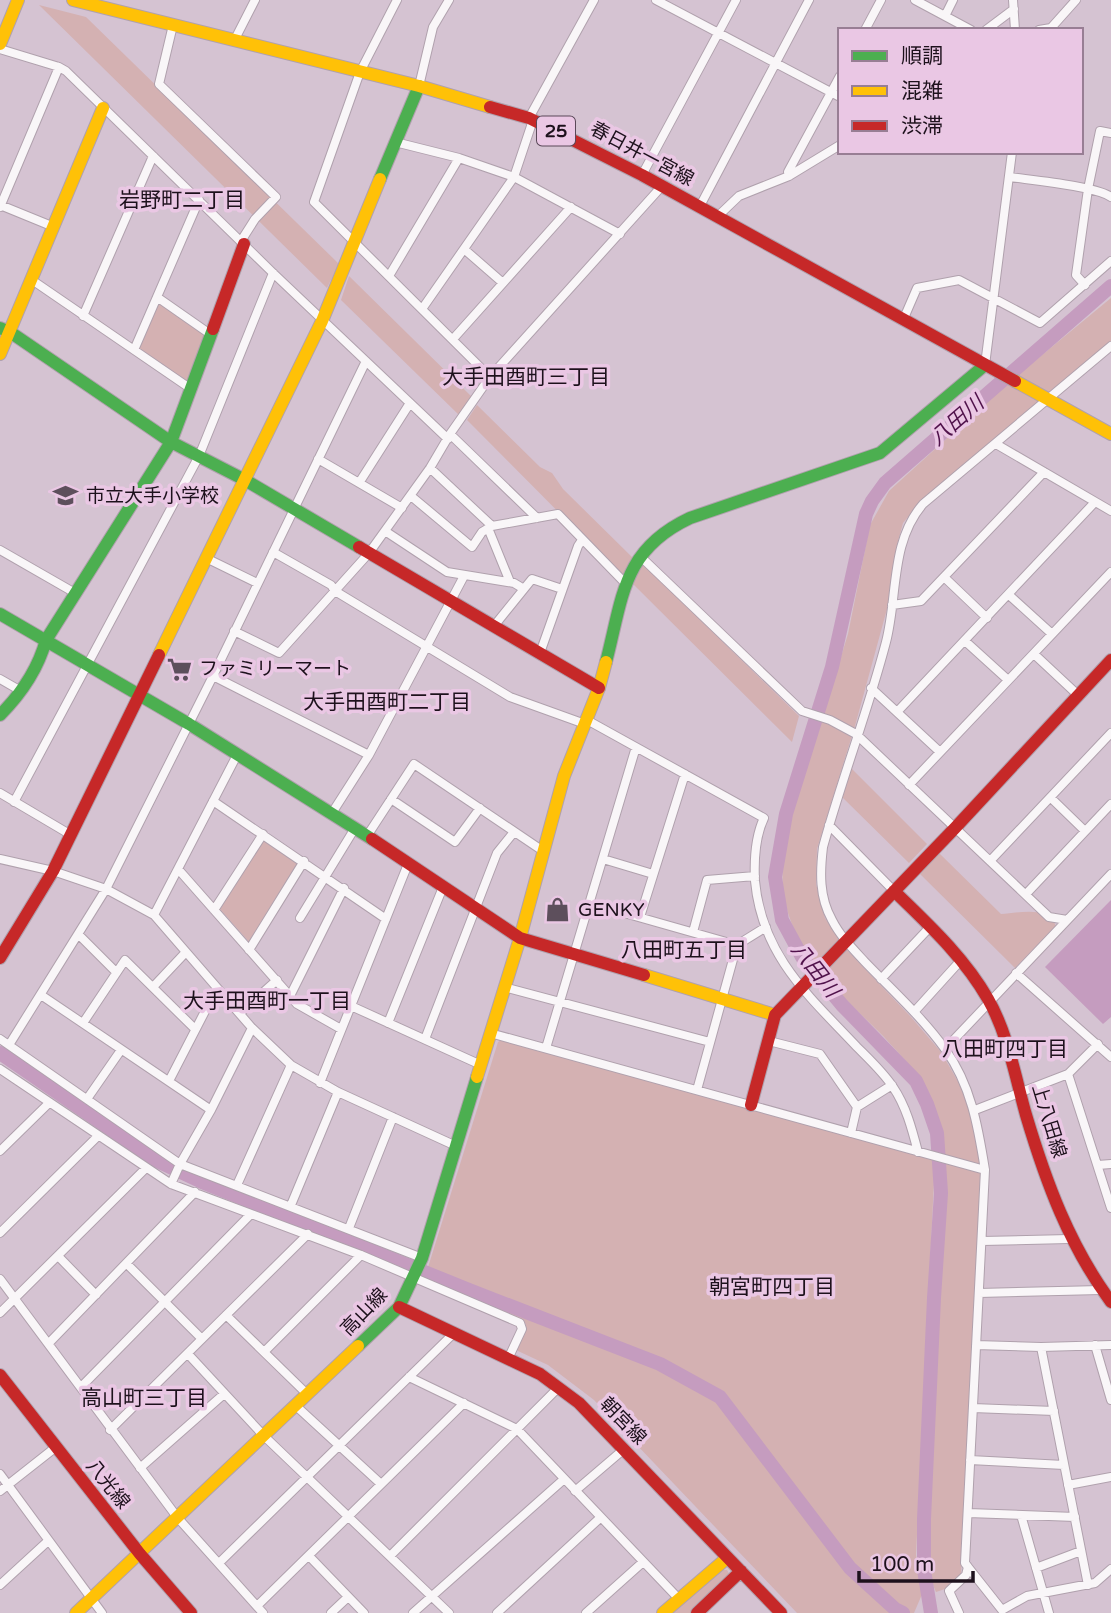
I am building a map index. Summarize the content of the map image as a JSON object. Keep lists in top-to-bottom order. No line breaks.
{"streets":{"street":["25","春日井一宮線","上八田線","高山線","朝宮線","八光線"]},"crossings":[["春日井一宮線","高山線"],["高山線","朝宮線"],["高山線","八光線"]],"districts":["岩野町二丁目","大手田酉町三丁目","大手田酉町二丁目","八田町五丁目","大手田酉町一丁目","八田町四丁目","朝宮町四丁目","高山町三丁目"],"water":["八田川"],"places":{"school or university":["市立大手小学校"],"supermarket":["ファミリーマート"],"shop":["GENKY"]},"legend":["順調","混雑","渋滞"],"scale_bar":"100 m"}
